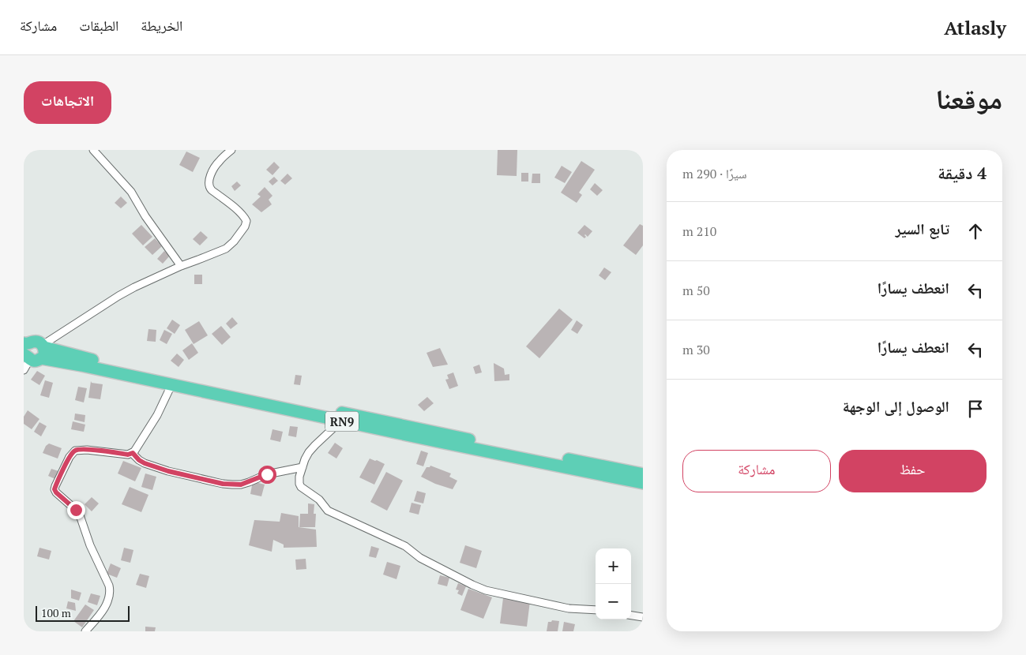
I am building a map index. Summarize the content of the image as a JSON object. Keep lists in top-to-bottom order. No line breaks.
{"streets":{"highway":["RN9"]},"scale_bar":"100 m","page":{"header":"Atlasly","nav":["الخريطة","الطبقات","مشاركة"],"title":"موقعنا","buttons":["الاتجاهات",["حفظ","مشاركة"]],"heading":["4 دقيقة","سيرًا · 290 m"],"list":[["تابع السير","210 m"],["انعطف يسارًا","50 m"],["انعطف يسارًا","30 m"],"الوصول إلى الوجهة"],"map_buttons":["+","−"],"scale":"100 m"}}
